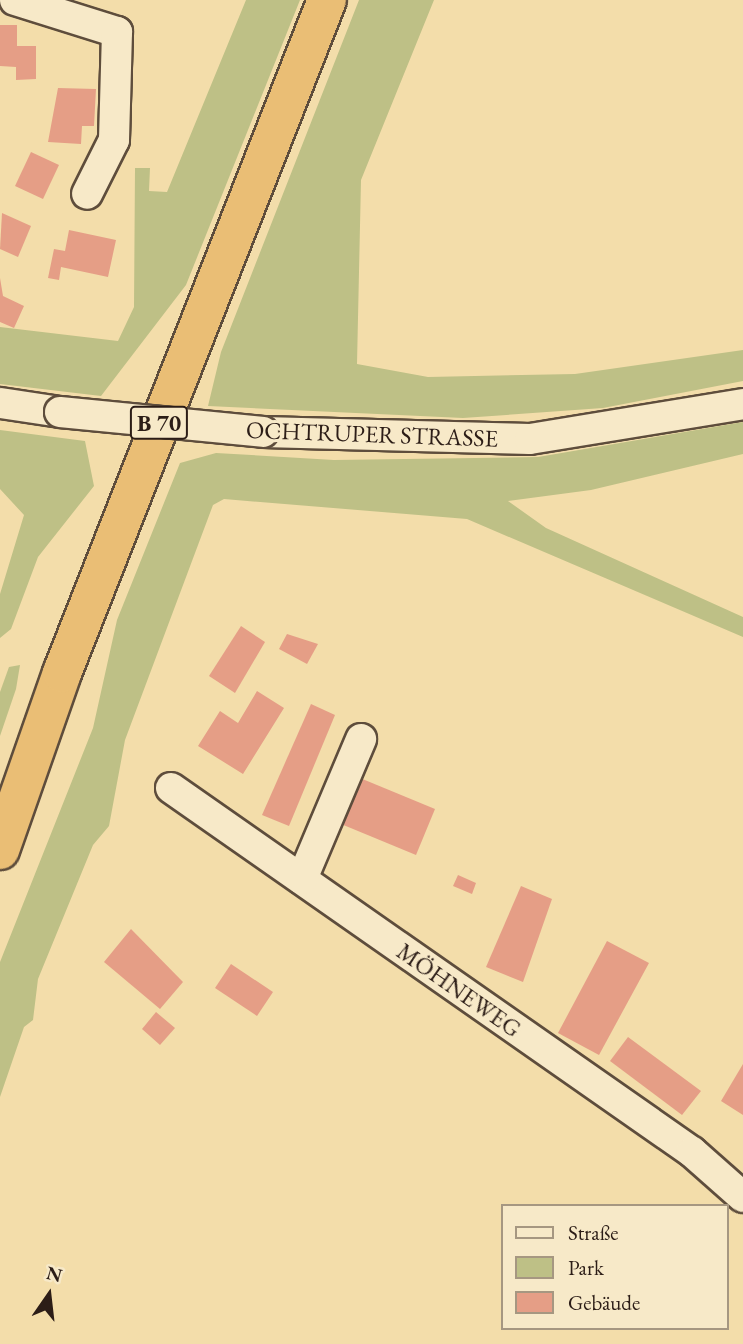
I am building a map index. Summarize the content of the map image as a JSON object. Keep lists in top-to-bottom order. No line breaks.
{"streets":{"highway":["B 70"],"street":["OCHTRUPER STRASSE","MÖHNEWEG"]},"legend":["Straße","Park","Gebäude"],"north":"top"}
